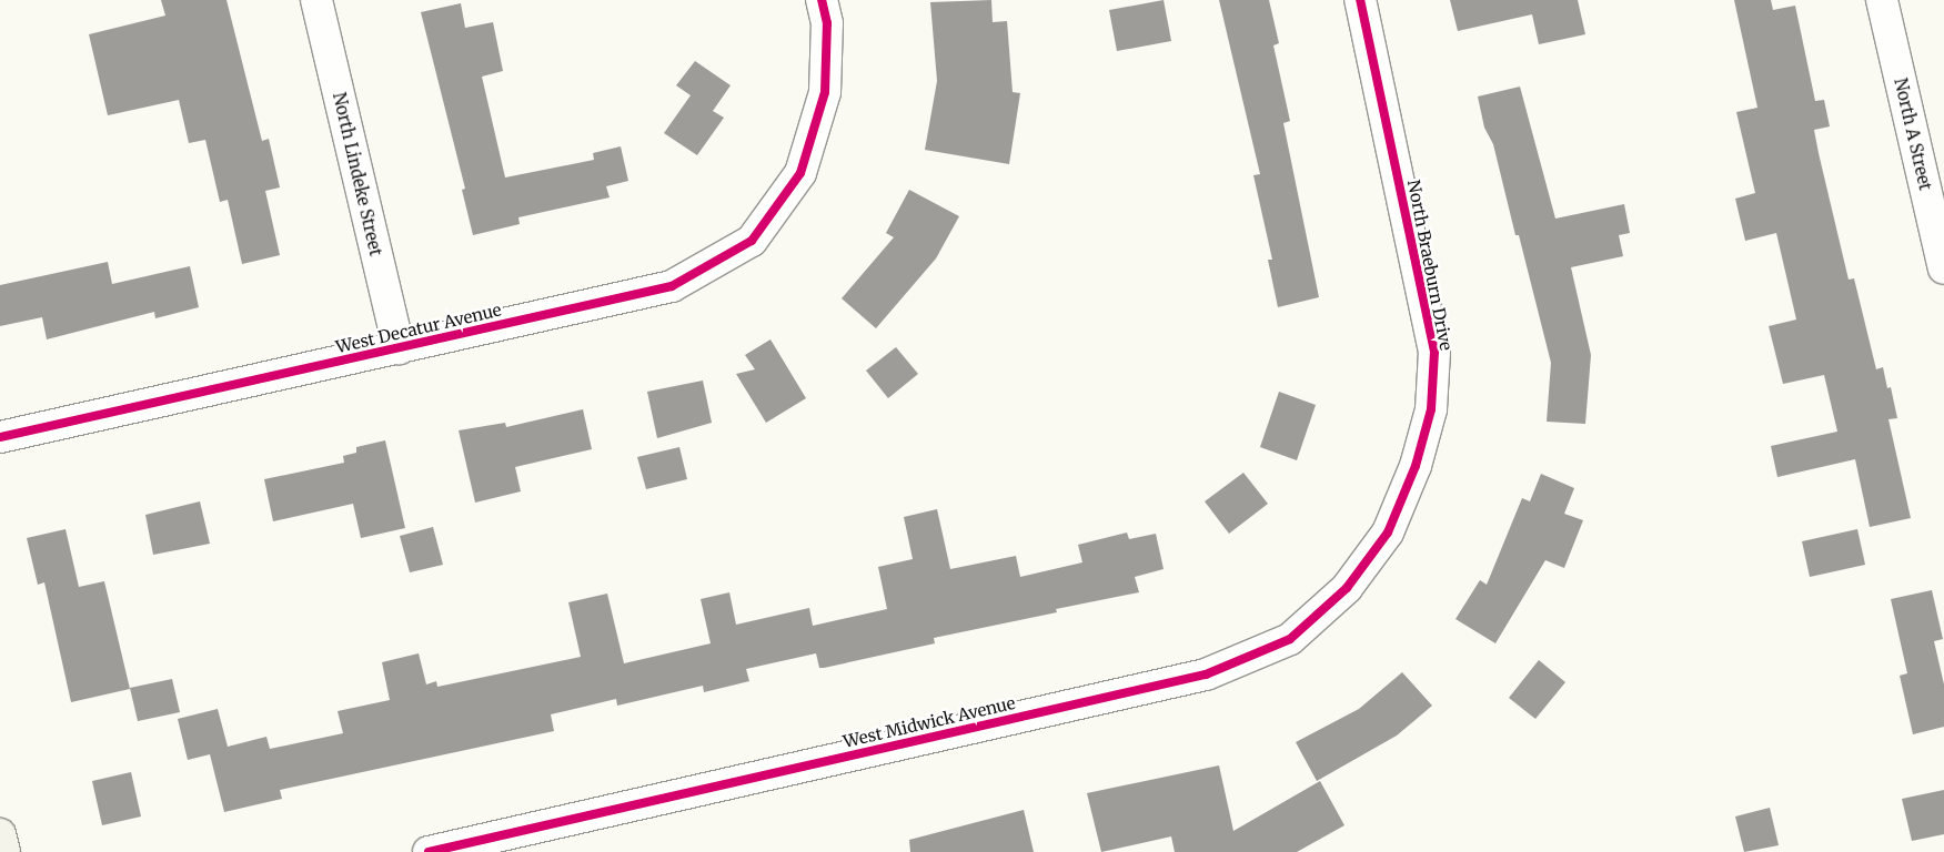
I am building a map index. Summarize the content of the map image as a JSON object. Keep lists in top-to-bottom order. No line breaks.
{"streets":{"street":["North A Street","North Lindeke Street","North Braeburn Drive","West Decatur Avenue","West Midwick Avenue"]},"crossings":[["North Lindeke Street","West Decatur Avenue"],["North Braeburn Drive","West Midwick Avenue"]]}
